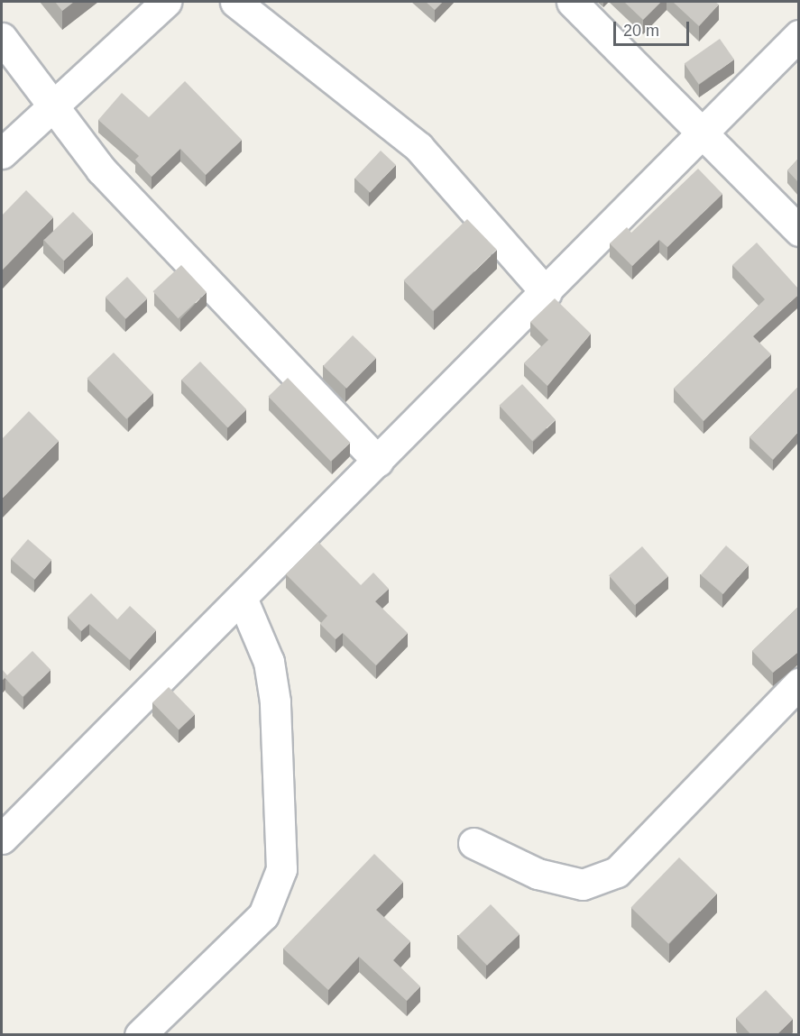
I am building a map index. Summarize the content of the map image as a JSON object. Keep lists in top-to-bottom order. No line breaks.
{"scale_bar":"20 m"}
